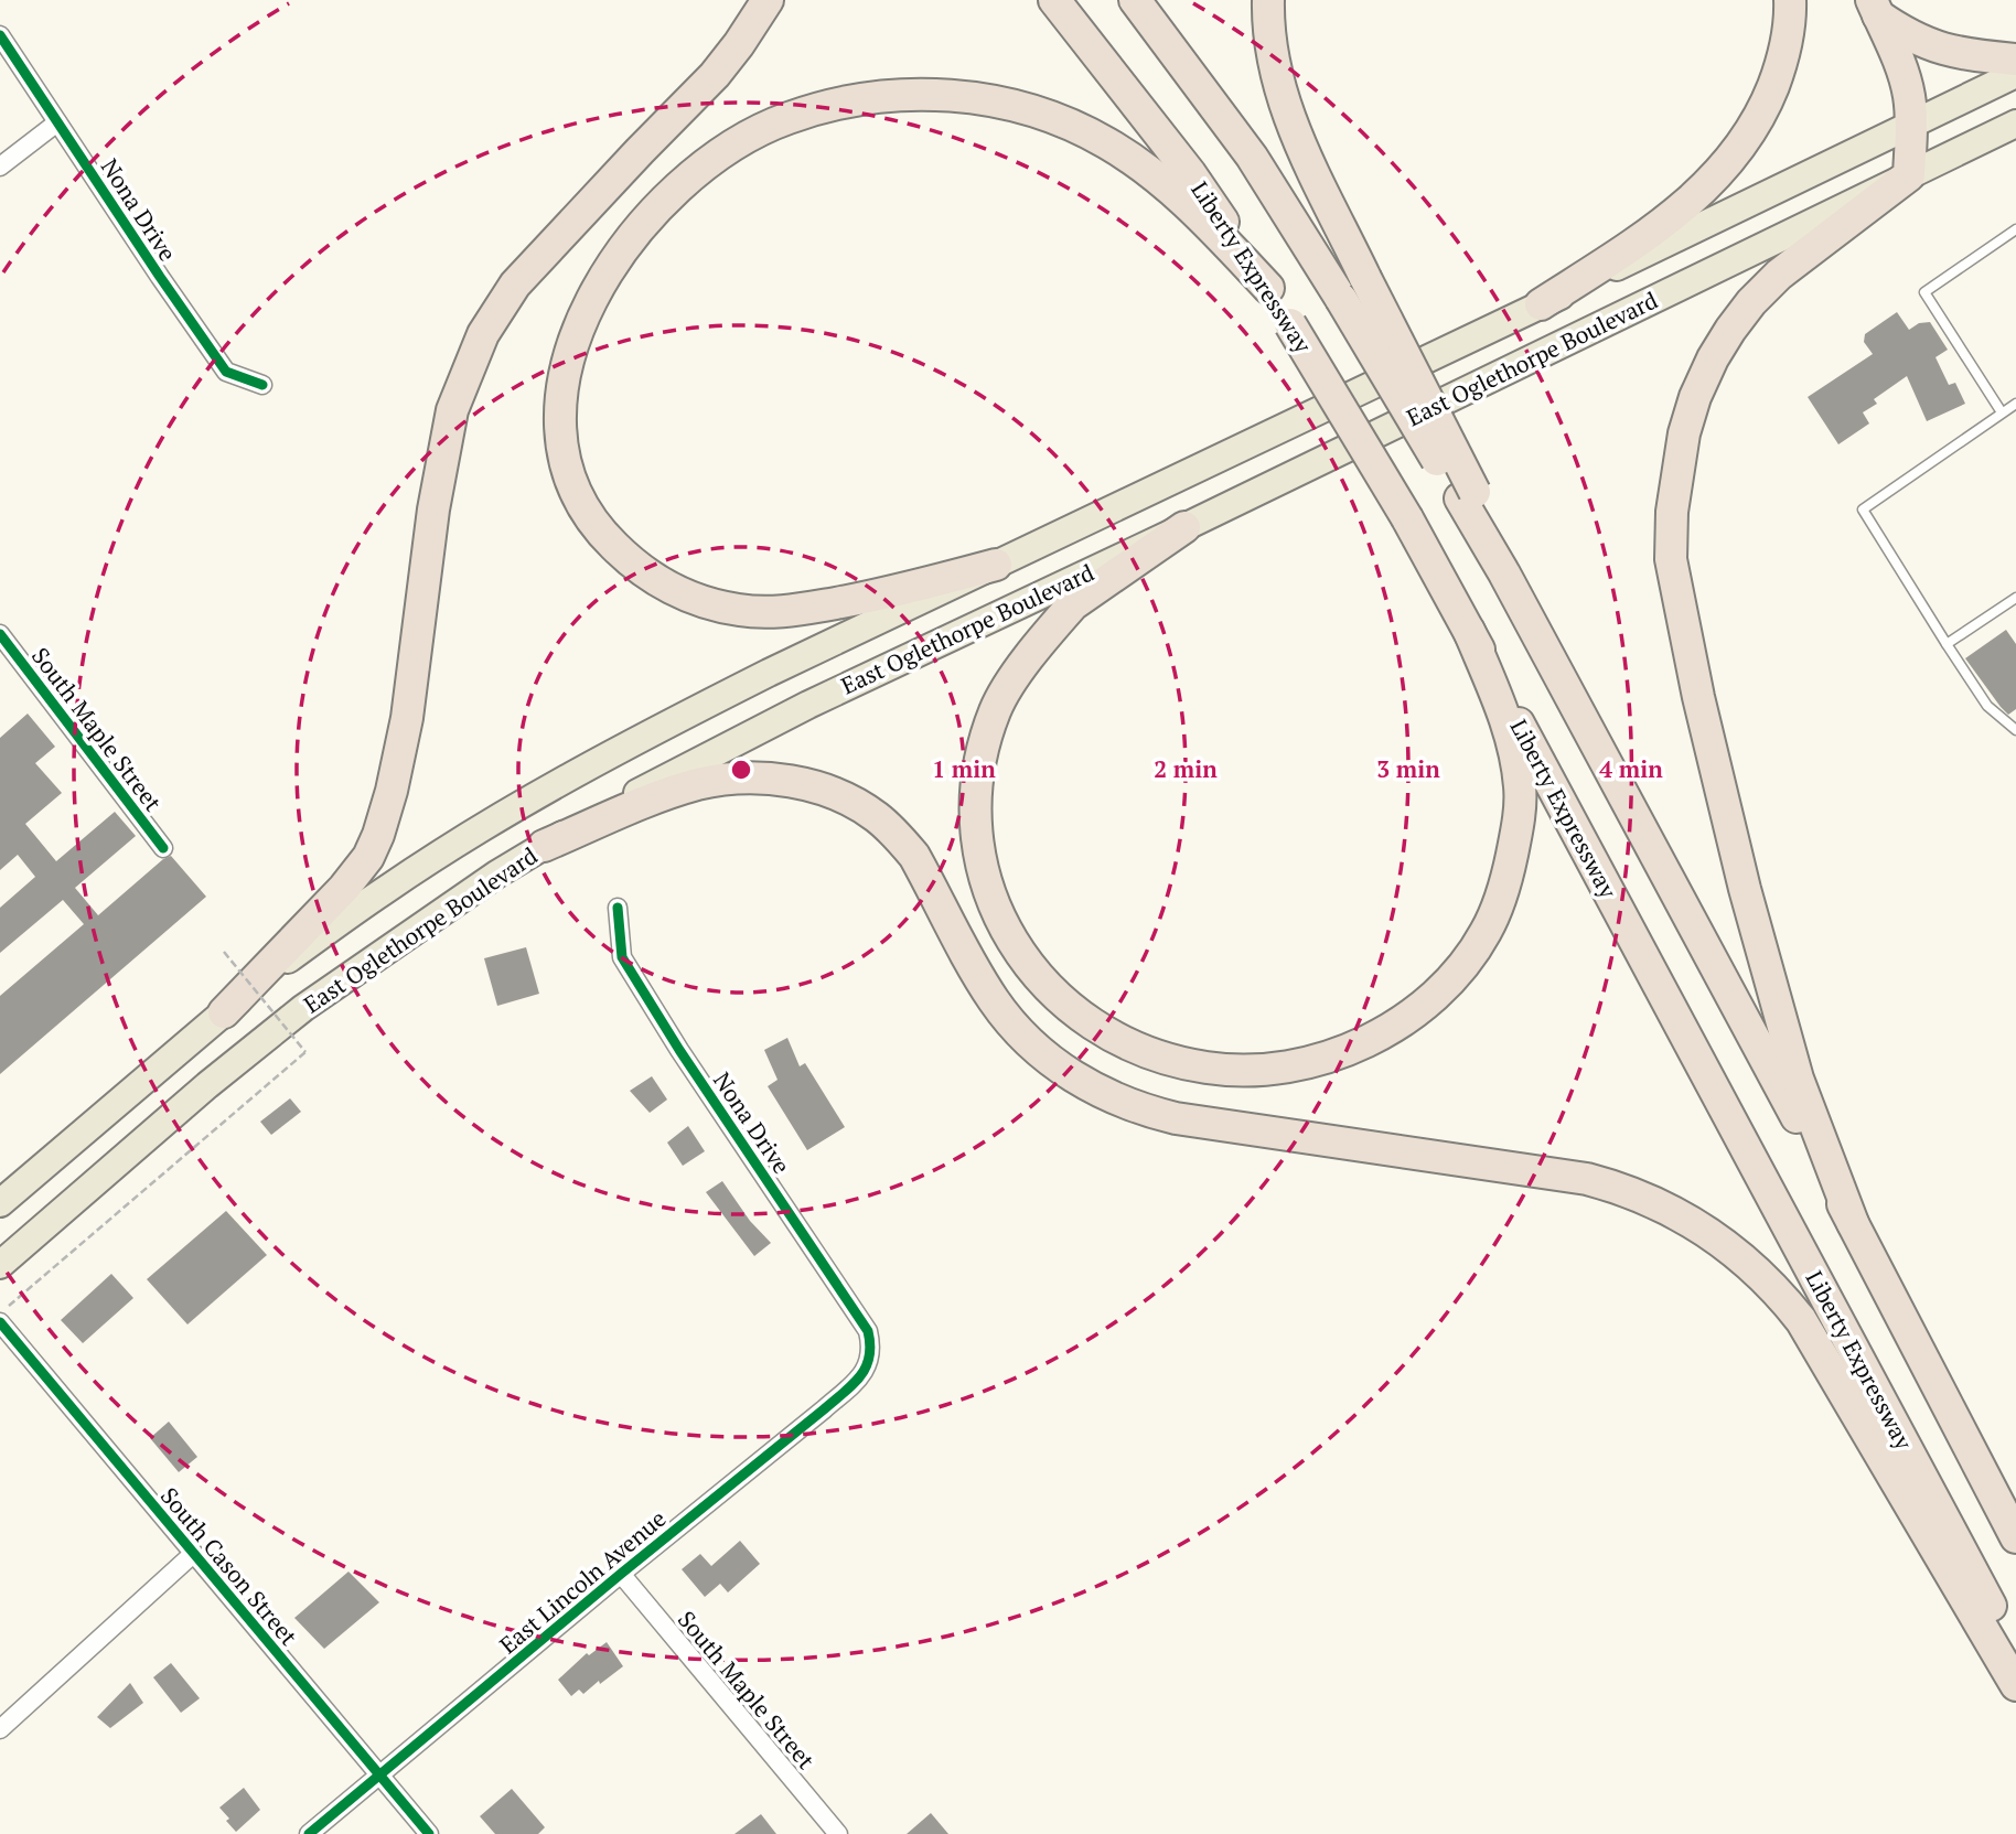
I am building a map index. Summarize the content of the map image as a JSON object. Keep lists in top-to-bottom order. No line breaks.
{"streets":{"highway":["Liberty Expressway"],"main road":["East Oglethorpe Boulevard"],"street":["Nona Drive","South Maple Street","South Cason Street","East Lincoln Avenue"]},"crossings":[["Nona Drive","East Lincoln Avenue"],["South Maple Street","East Lincoln Avenue"],["South Cason Street","East Lincoln Avenue"]],"rings":["1 min","2 min","3 min","4 min"]}
